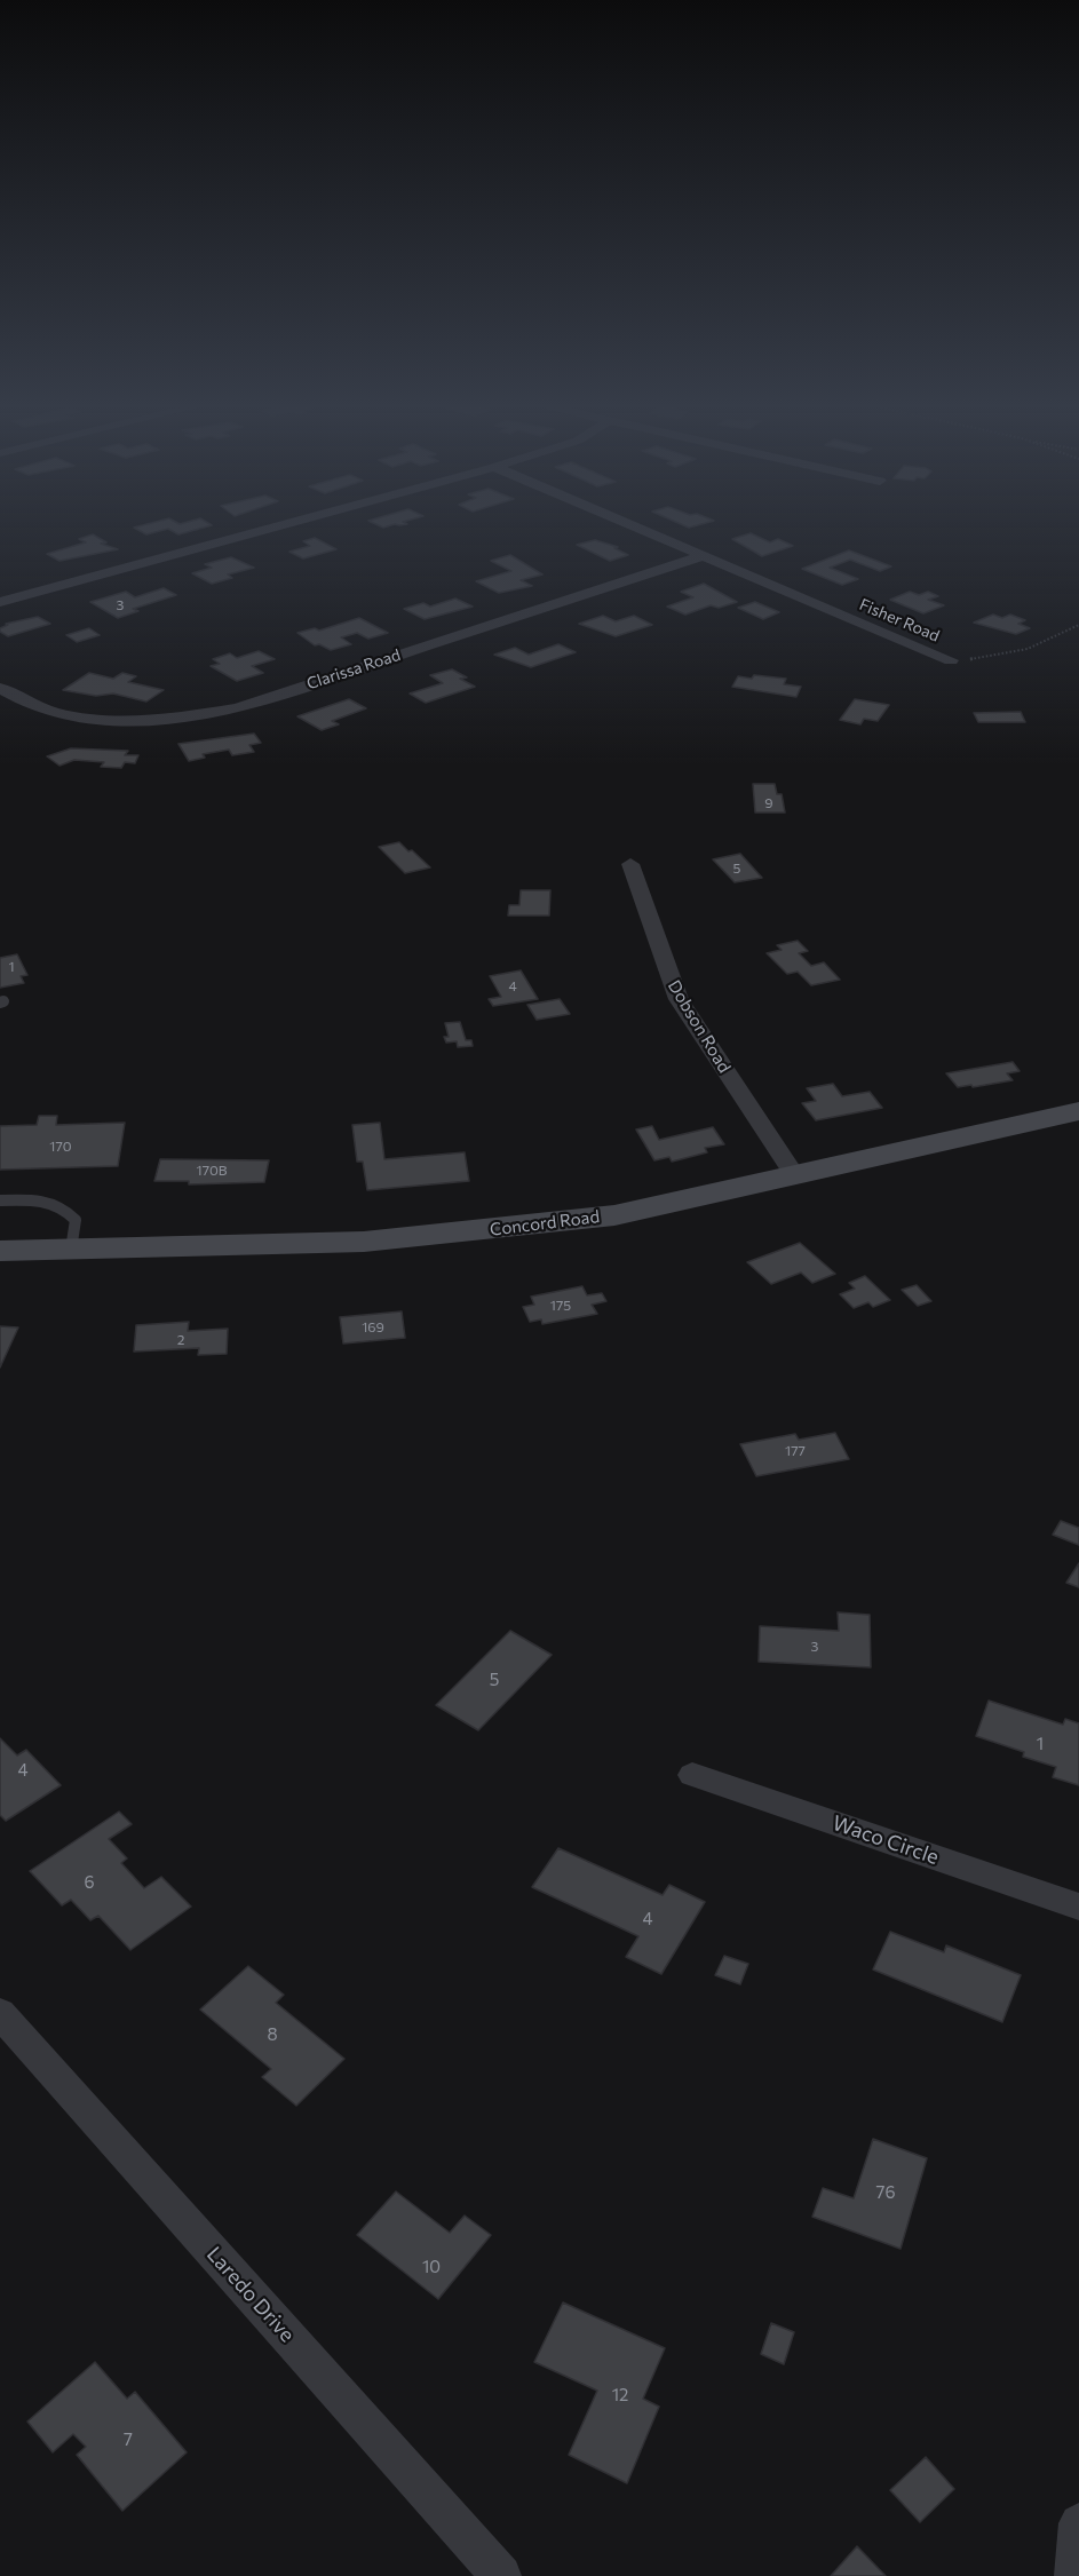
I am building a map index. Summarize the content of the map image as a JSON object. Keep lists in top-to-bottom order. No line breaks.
{"streets":{"main road":["Concord Road"],"street":["Fisher Road","Clarissa Road","Dobson Road","Waco Circle","Laredo Drive"]},"crossings":[["Fisher Road","Clarissa Road"],["Dobson Road","Concord Road"]],"house_numbers":["3","9","5","1","4","170","170B","175","169","2","177","3","5","1","4","6","4","8","76","10","12","7"]}
